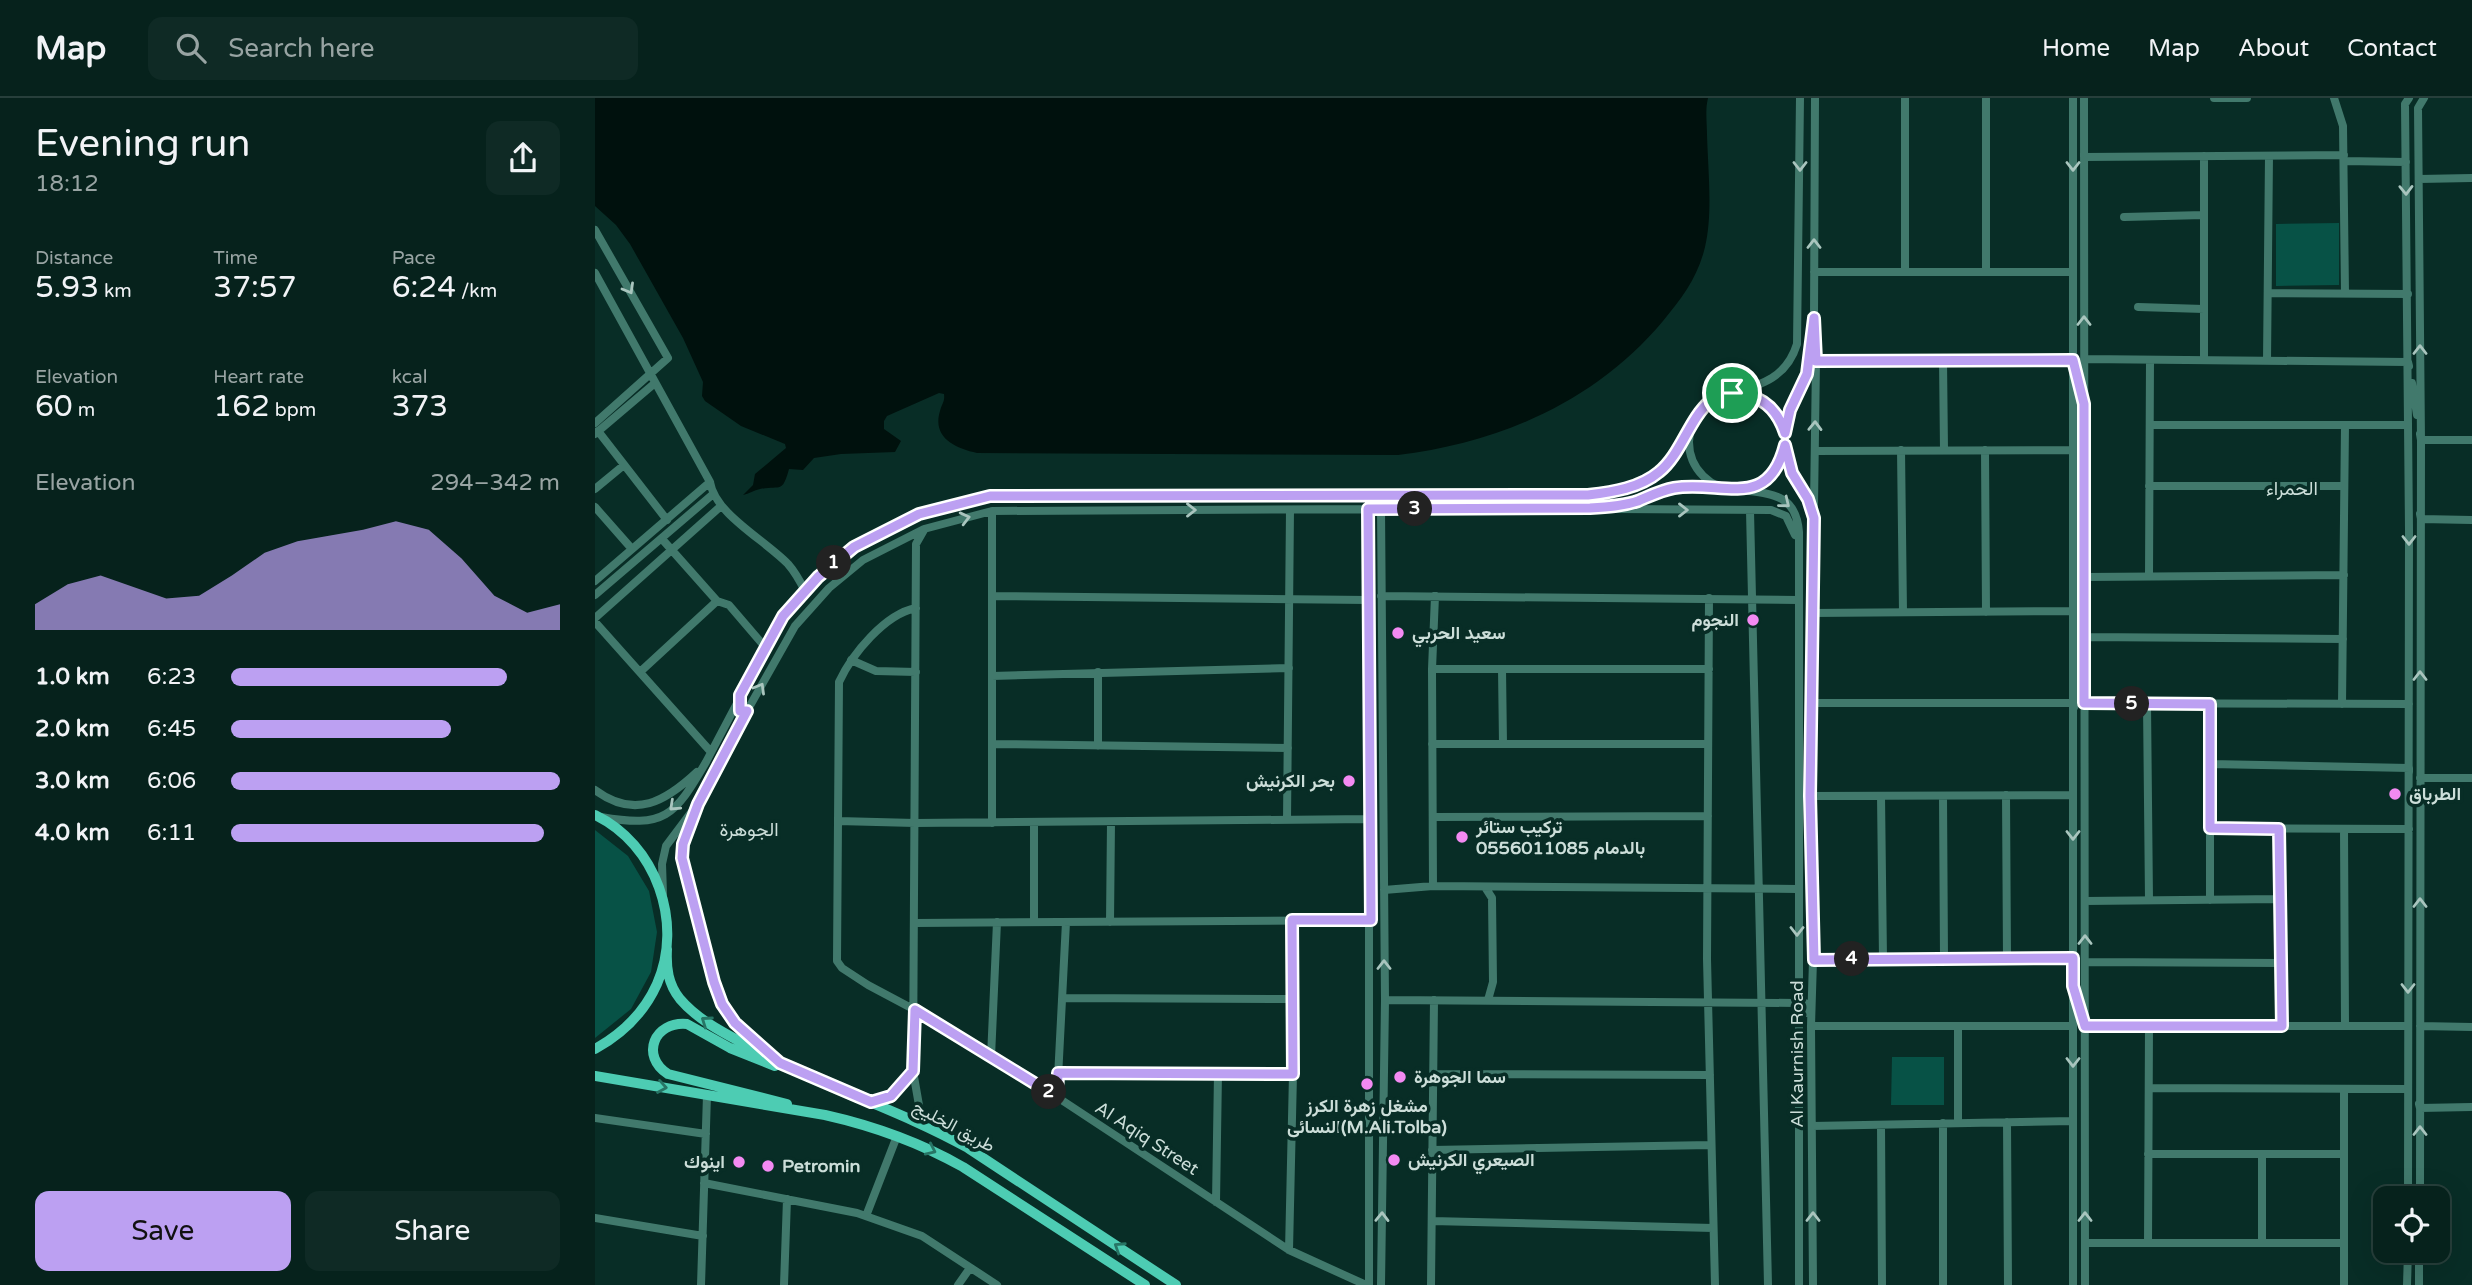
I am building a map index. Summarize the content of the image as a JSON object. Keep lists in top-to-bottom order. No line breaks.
{"streets":{"main road":["طريق الخليج"],"street":["Al Kaurnish Road","Al Aqiq Street"]},"districts":["الحمراء","الجوهرة"],"places":["النجوم","سعيد الحربي","بحر الكرنيش","الطرباق","تركيب ستائر بالدمام 0556011085","سما الجوهرة","مشغل زهرة الكرز النسائى(M.Ali.Tolba)","الصيعري الكرنيش","اينوك","Petromin"],"page":{"header":"Map","search":"Search here","nav":["Home","Map","About","Contact"],"heading":["Evening run","18:12"],"stats":[["Distance","5.93 km"],["Time","37:57"],["Pace","6:24 /km"],["Elevation","60 m"],["Heart rate","162 bpm"],["kcal","373"]],"chart":["Elevation","294–342 m"],"pins":["3","1","5","4","2"],"list":[{"name":"1.0 km","note":"6:23"},{"name":"2.0 km","note":"6:45"},{"name":"3.0 km","note":"6:06"},{"name":"4.0 km","note":"6:11"}],"buttons":["Save","Share"]}}
